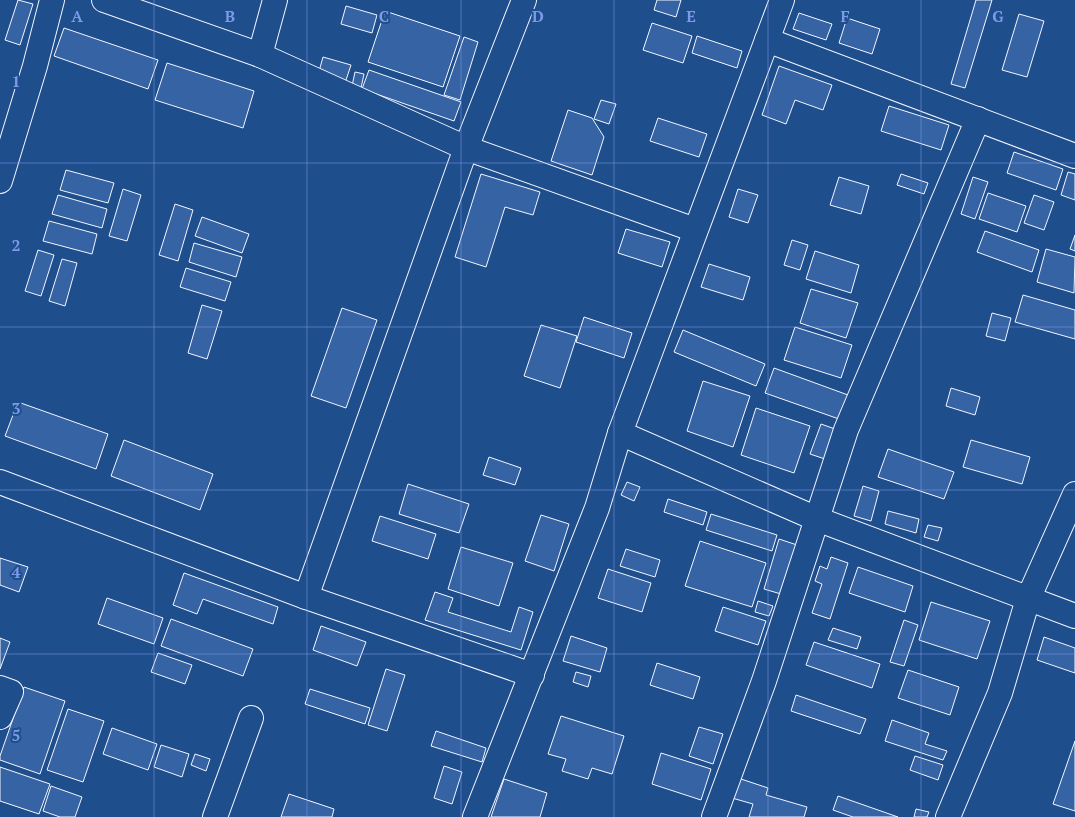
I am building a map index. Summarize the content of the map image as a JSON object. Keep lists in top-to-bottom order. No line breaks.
{"grid":{"columns":["A","B","C","D","E","F","G"],"rows":["1","2","3","4","5"]}}
